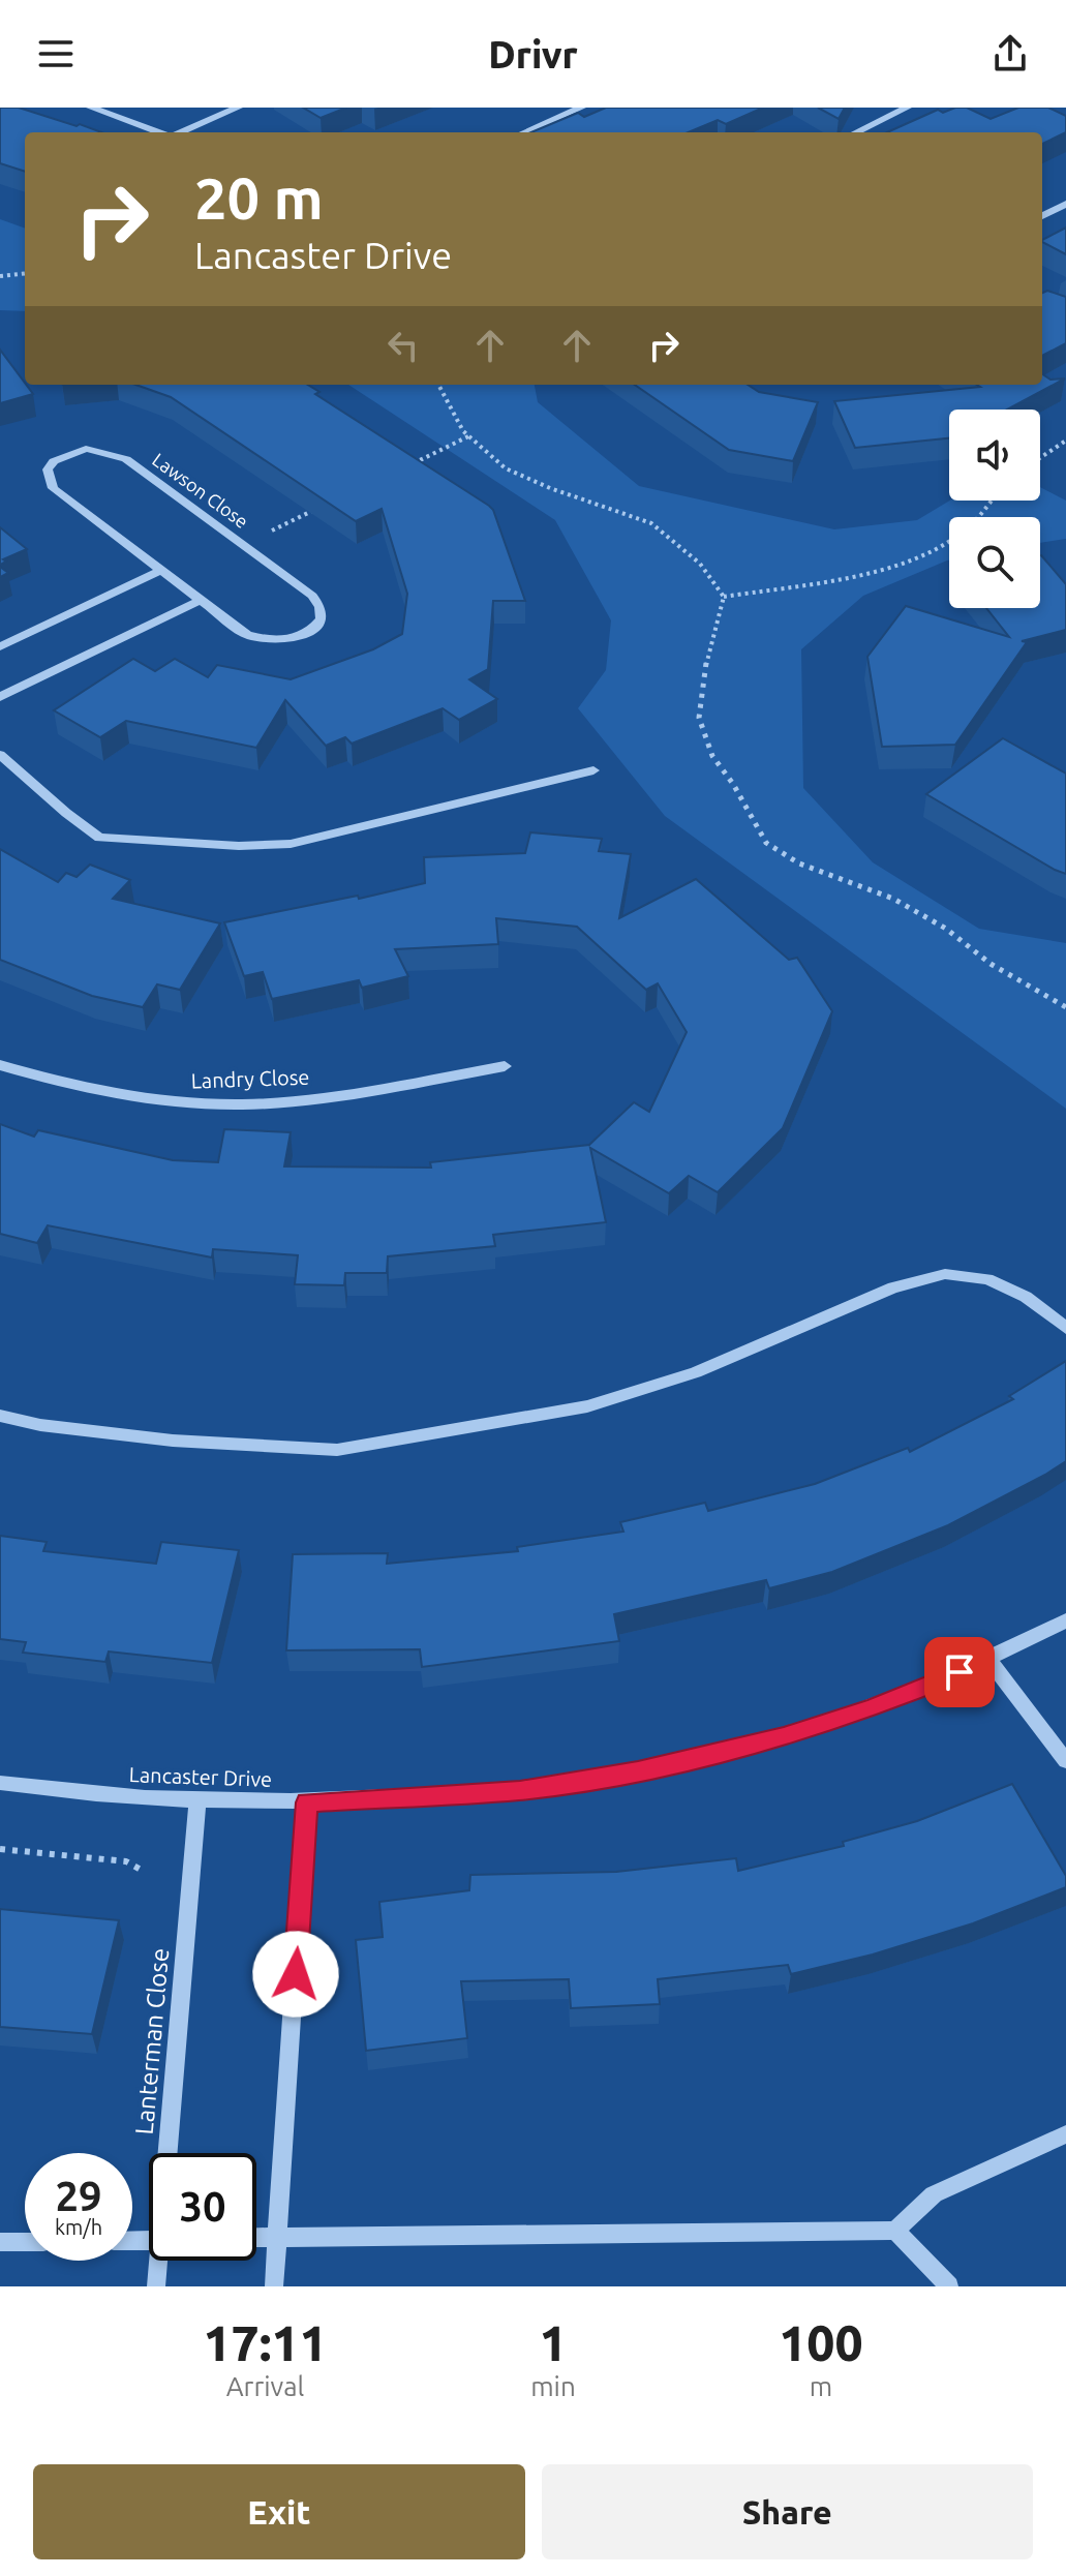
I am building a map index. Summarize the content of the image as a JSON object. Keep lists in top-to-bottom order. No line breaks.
{"streets":{"street":["Lawson Close","Landry Close","Lancaster Drive","Lanterman Close"]},"crossings":[["Lancaster Drive","Lanterman Close"]],"page":{"header":"Drivr","turn":["20 m","Lancaster Drive"],"speed":"29 km/h","limit":"30","eta":["17:11","Arrival","1","min","100","m"],"buttons":["Exit","Share"]}}
